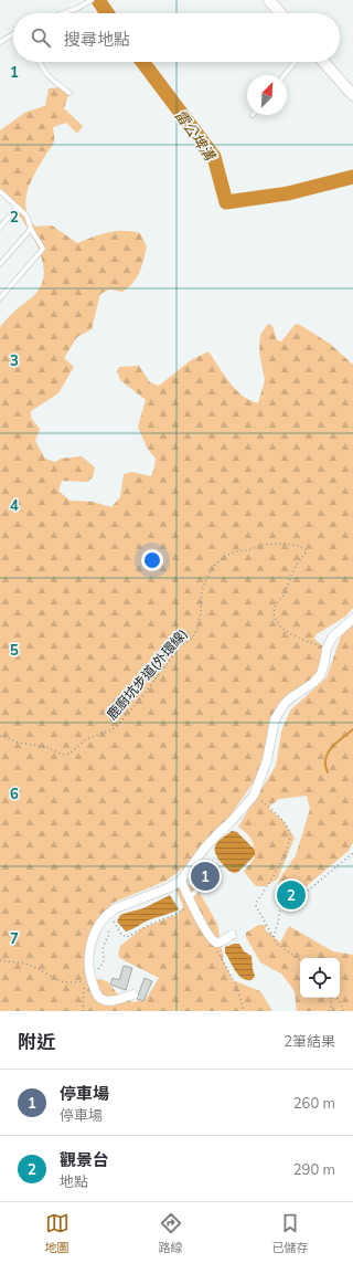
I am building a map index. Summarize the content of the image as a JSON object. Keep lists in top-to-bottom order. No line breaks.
{"streets":{"path":["鹿廚坑步道(外環線)"]},"water":["雷公埤溝"],"north":"top right","page":{"search":"搜尋地點","pins":["1","2"],"heading":["附近","2筆結果"],"list":[{"mark":"1","name":"停車場","note":"停車場","value":"260 m"},{"mark":"2","name":"觀景台","note":"地點","value":"290 m"}],"nav":["地圖","路線","已儲存"]},"grid":{"rows":["1","2","3","4","5","6","7"]}}
